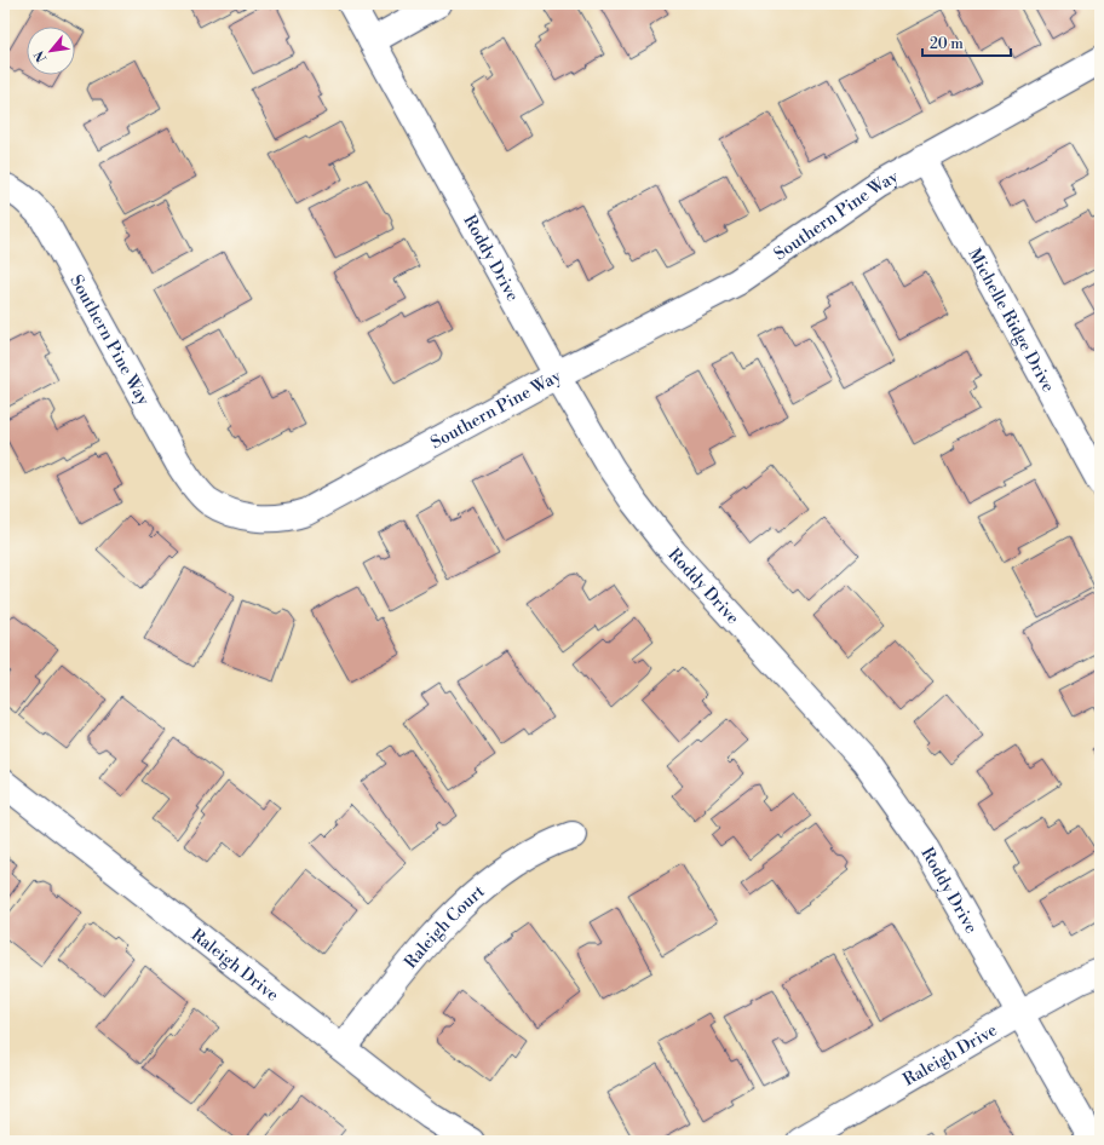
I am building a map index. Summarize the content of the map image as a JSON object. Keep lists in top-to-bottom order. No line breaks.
{"streets":{"street":["Southern Pine Way","Roddy Drive","Michelle Ridge Drive","Raleigh Court","Raleigh Drive"]},"crossings":[["Southern Pine Way","Roddy Drive"],["Southern Pine Way","Michelle Ridge Drive"],["Roddy Drive","Raleigh Drive"],["Raleigh Court","Raleigh Drive"]],"scale_bar":"20 m","north":"bottom left"}
